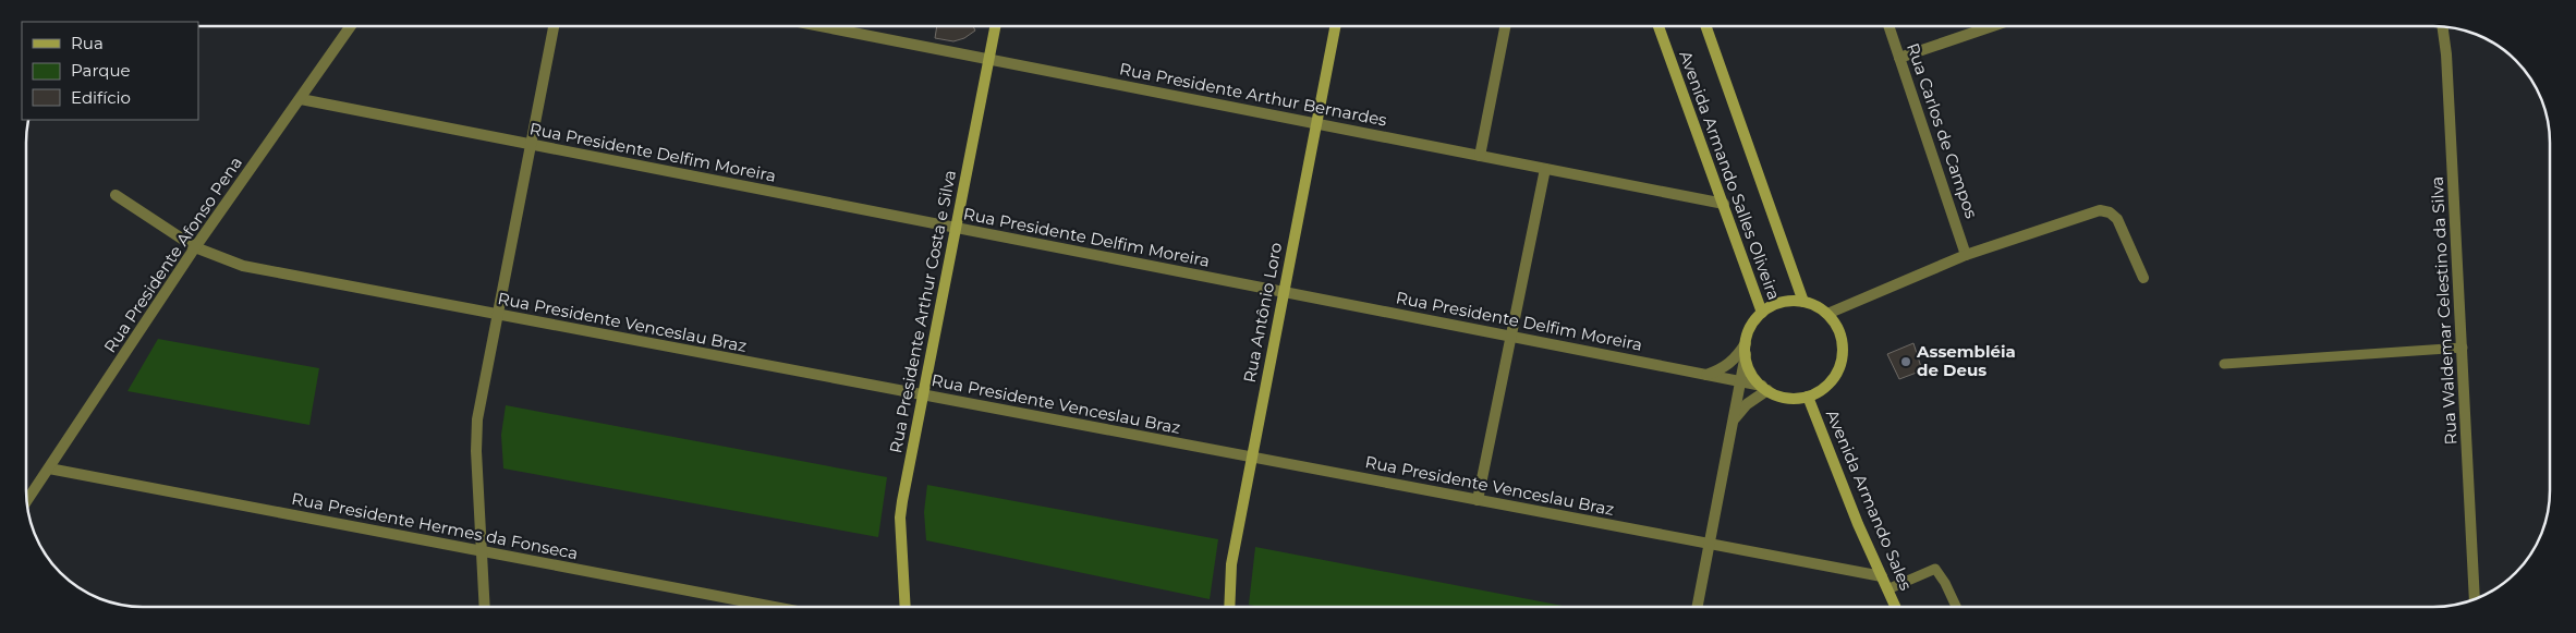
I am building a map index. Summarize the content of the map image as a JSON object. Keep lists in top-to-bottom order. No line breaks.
{"streets":{"street":["Rua Presidente Arthur Bernardes","Rua Carlos de Campos","Rua Presidente Delfim Moreira","Avenida Armando Salles Oliveira","Rua Presidente Afonso Pena","Rua Waldemar Celestino da Silva","Rua Presidente Arthur Costa e Silva","Rua Antônio Loro","Rua Presidente Venceslau Braz","Avenida Armando Sales","Rua Presidente Hermes da Fonseca"]},"crossings":[["Rua Presidente Arthur Bernardes","Avenida Armando Salles Oliveira"],["Rua Presidente Arthur Bernardes","Rua Presidente Arthur Costa e Silva"],["Rua Presidente Arthur Bernardes","Rua Antônio Loro"],["Rua Presidente Delfim Moreira","Avenida Armando Salles Oliveira"],["Rua Presidente Delfim Moreira","Rua Presidente Afonso Pena"],["Rua Presidente Delfim Moreira","Rua Presidente Arthur Costa e Silva"],["Rua Presidente Delfim Moreira","Rua Antônio Loro"],["Rua Presidente Delfim Moreira","Avenida Armando Sales"],["Avenida Armando Salles Oliveira","Avenida Armando Sales"],["Rua Presidente Afonso Pena","Rua Presidente Venceslau Braz"],["Rua Presidente Afonso Pena","Rua Presidente Hermes da Fonseca"],["Rua Presidente Arthur Costa e Silva","Rua Presidente Venceslau Braz"],["Rua Antônio Loro","Rua Presidente Venceslau Braz"],["Rua Presidente Venceslau Braz","Avenida Armando Sales"]],"places":["Assembléia de Deus"],"legend":["Rua","Parque","Edifício"]}
